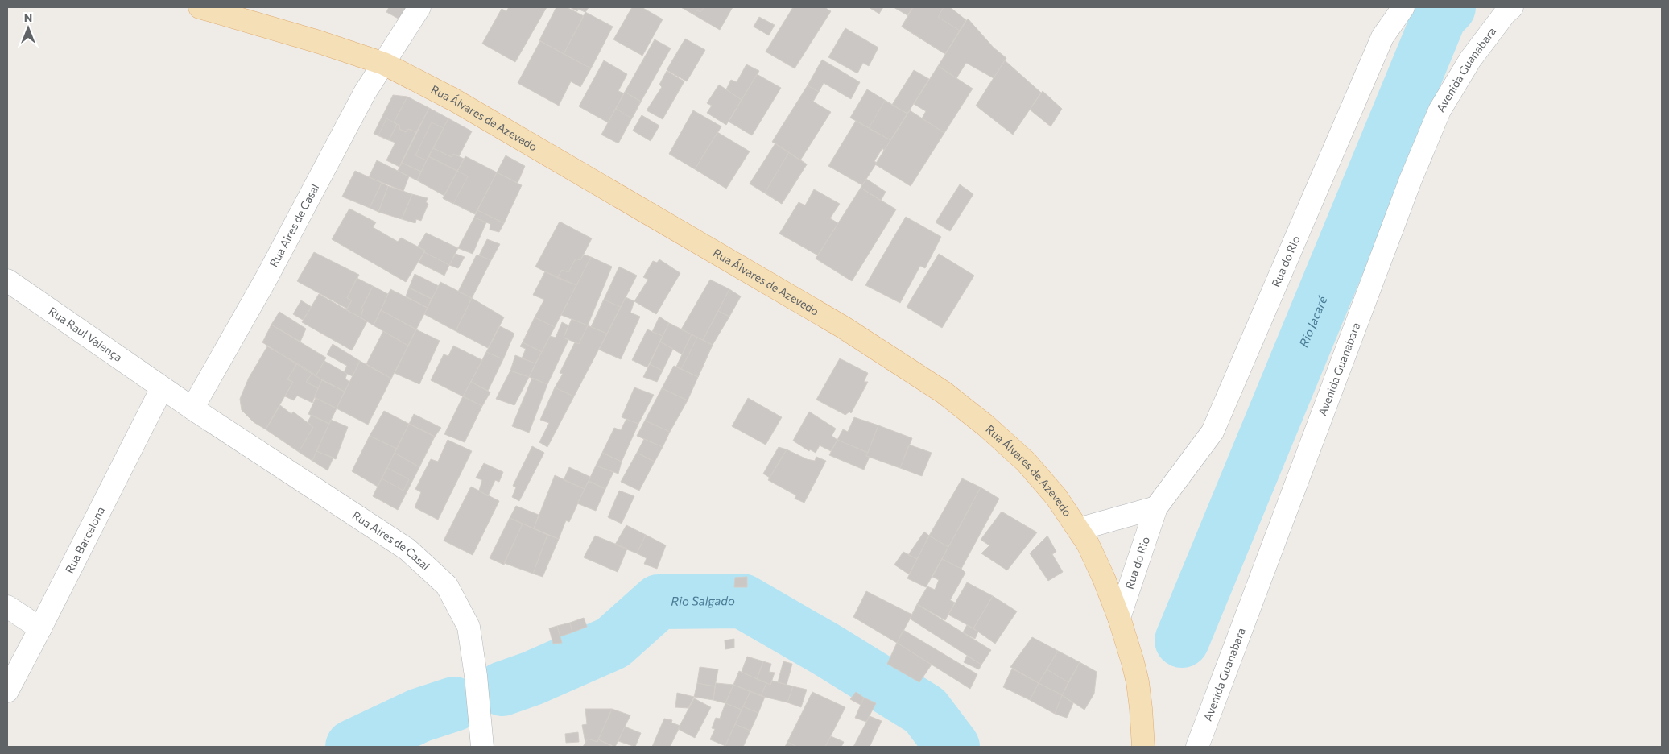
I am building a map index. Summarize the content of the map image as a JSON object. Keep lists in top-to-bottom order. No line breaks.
{"streets":{"main road":["Rua Álvares de Azevedo"],"street":["Avenida Guanabara","Rua Aires de Casal","Rua do Rio","Rua Raul Valença","Rua Barcelona"]},"crossings":[["Rua Álvares de Azevedo","Rua Aires de Casal"],["Rua Álvares de Azevedo","Rua do Rio"],["Rua Aires de Casal","Rua Raul Valença"],["Rua Aires de Casal","Rua Barcelona"],["Rua Raul Valença","Rua Barcelona"]],"water":["Rio Jacaré","Rio Salgado"],"north":"top"}
